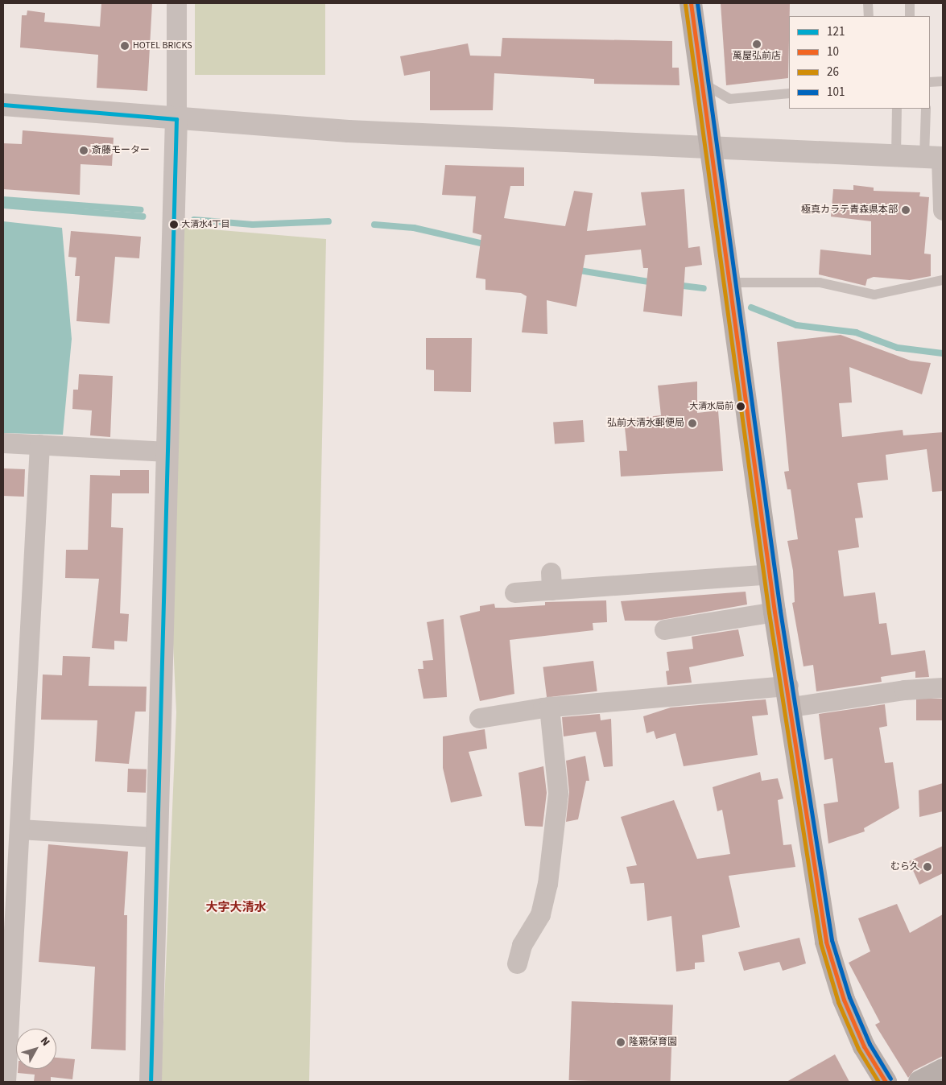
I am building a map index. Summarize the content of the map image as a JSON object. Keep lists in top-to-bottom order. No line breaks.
{"districts":["大字大清水"],"places":["萬屋弘前店","HOTEL BRICKS","斎藤モーター","極真カラテ青森県本部","大清水4丁目","大清水局前","弘前大清水郵便局","むら久","隆親保育園"],"lines":["transit line 10","transit line 101","transit line 26","transit line 121"],"legend":["121","10","26","101"],"north":"top right"}
